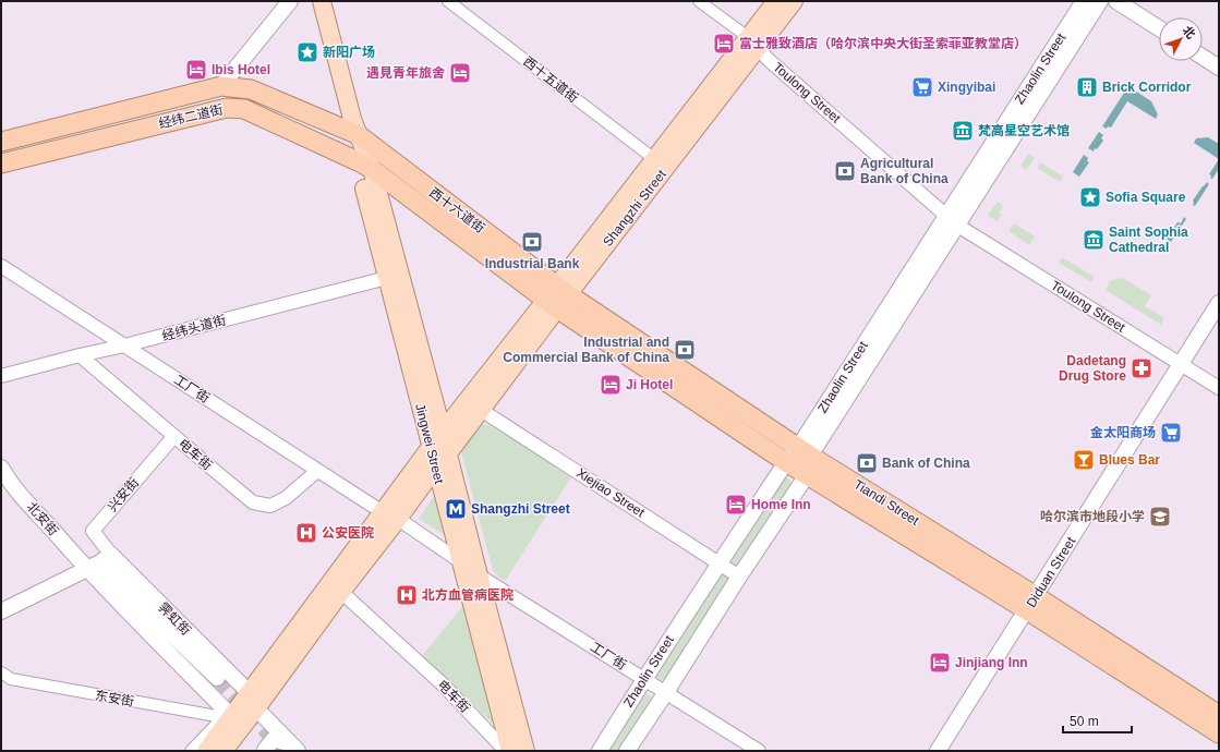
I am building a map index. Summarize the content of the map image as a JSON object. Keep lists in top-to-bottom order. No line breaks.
{"streets":{"highway":["经纬二道街","西十六道街","Tiandi Street"],"main road":["Zhaolin Street","Shangzhi Street","Jingwei Street","北安街","Diduan Street","霁虹街"],"street":["西十五道街","Toulong Street","经纬头道街","工厂街","电车街","Xiejiao Street","兴安街","东安街"]},"crossings":[["Zhaolin Street","Toulong Street"],["Zhaolin Street","工厂街"],["Zhaolin Street","Xiejiao Street"],["Zhaolin Street","Tiandi Street"],["西十五道街","Shangzhi Street"],["Toulong Street","Shangzhi Street"],["Toulong Street","Diduan Street"],["经纬二道街","西十六道街"],["经纬二道街","Jingwei Street"],["Shangzhi Street","西十六道街"],["Shangzhi Street","工厂街"],["Shangzhi Street","Jingwei Street"],["Shangzhi Street","电车街"],["Shangzhi Street","Xiejiao Street"],["Shangzhi Street","Tiandi Street"],["Shangzhi Street","霁虹街"],["Shangzhi Street","东安街"],["西十六道街","Jingwei Street"],["西十六道街","Tiandi Street"],["经纬头道街","工厂街"],["经纬头道街","Jingwei Street"],["经纬头道街","电车街"],["工厂街","Jingwei Street"],["工厂街","电车街"],["电车街","兴安街"],["兴安街","北安街"],["兴安街","霁虹街"],["Tiandi Street","Diduan Street"],["北安街","霁虹街"]],"places":{"hotel":["富士雅致酒店（哈尔滨中央大街圣索菲亚教堂店）","Ibis Hotel","遇見青年旅舍","Ji Hotel","Home Inn","Jinjiang Inn"],"place":["新阳广场","Sofia Square"],"supermarket":["Xingyibai","金太阳商场"],"building":["Brick Corridor"],"museum":["梵高星空艺术馆","Saint Sophia Cathedral"],"bank":["Agricultural Bank of China","Industrial Bank","Industrial and Commercial Bank of China","Bank of China"],"pharmacy":["Dadetang Drug Store"],"bar":["Blues Bar"],"metro station":["Shangzhi Street"],"school or university":["哈尔滨市地段小学"],"hospital":["公安医院","北方血管病医院"]},"scale_bar":"50 m","north":"top right"}
